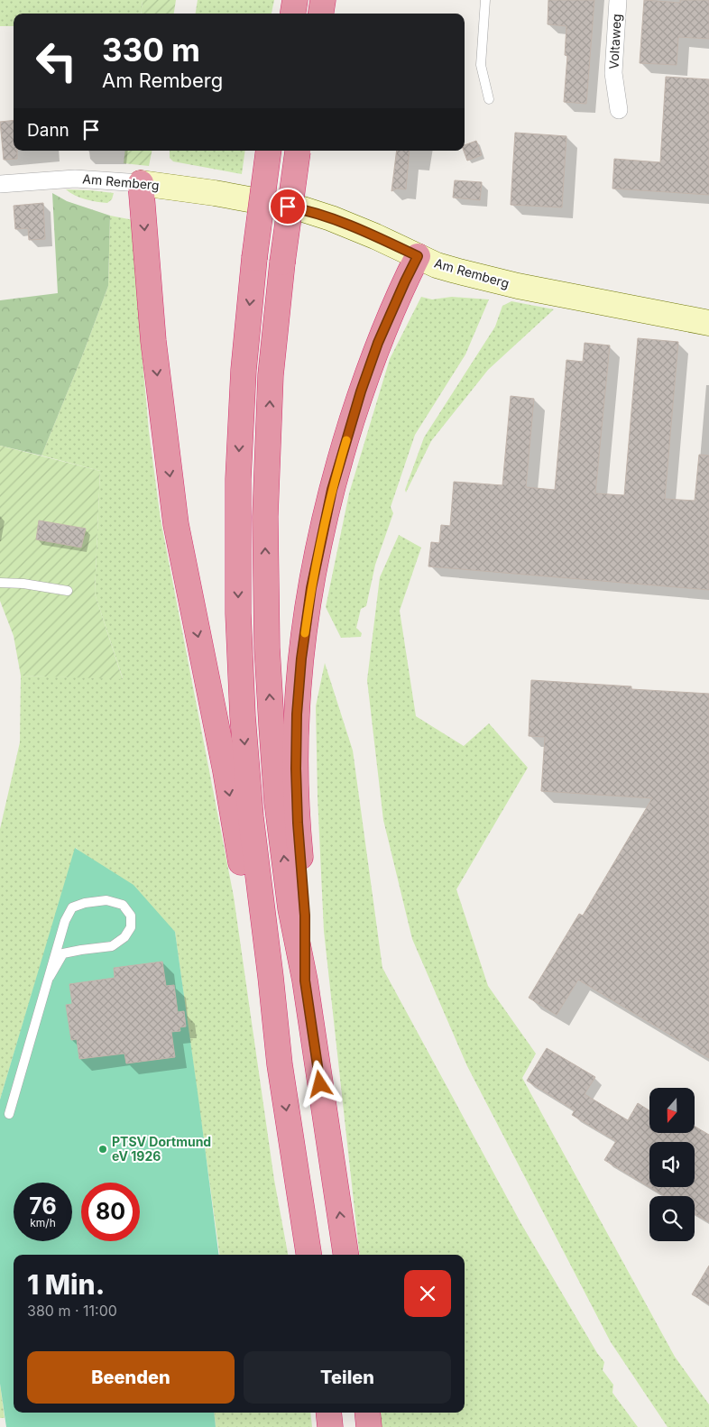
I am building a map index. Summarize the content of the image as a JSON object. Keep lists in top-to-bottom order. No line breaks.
{"streets":{"street":["Voltaweg","Am Remberg"]},"places":["PTSV Dortmund eV 1926"],"north":"bottom","page":{"turn":["330 m","Am Remberg"],"then":"Dann","speed":"76 km/h","limit":"80","heading":["1 Min.","380 m · 11:00"],"buttons":["Beenden","Teilen"]}}
